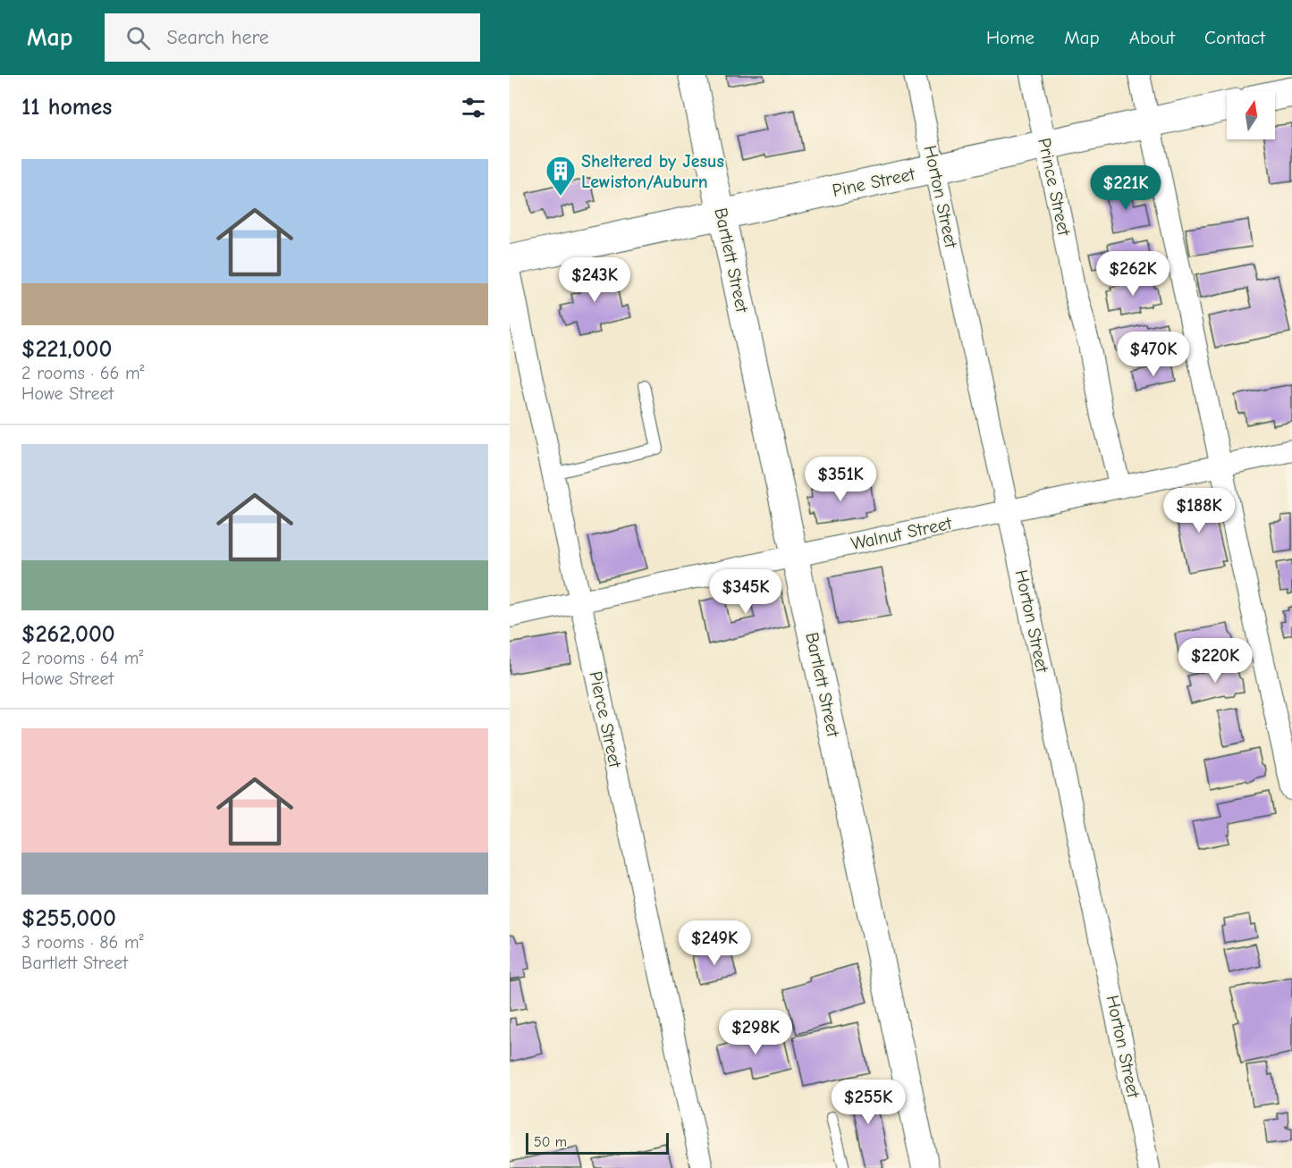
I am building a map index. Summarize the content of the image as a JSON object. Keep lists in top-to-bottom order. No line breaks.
{"streets":{"main road":["Pine Street"],"street":["Prince Street","Horton Street","Bartlett Street","Walnut Street","Pierce Street"]},"crossings":[["Pine Street","Prince Street"],["Pine Street","Horton Street"],["Pine Street","Bartlett Street"],["Prince Street","Walnut Street"],["Horton Street","Walnut Street"],["Bartlett Street","Walnut Street"],["Walnut Street","Pierce Street"]],"places":{"building":["Sheltered by Jesus Lewiston/Auburn"]},"scale_bar":"50 m","north":"top","page":{"header":"Map","search":"Search here","nav":["Home","Map","About","Contact"],"heading":"11 homes","list":[{"name":"$221,000","note":"2 rooms · 66 m² · Howe Street"},{"name":"$262,000","note":"2 rooms · 64 m² · Howe Street"},{"name":"$255,000","note":"3 rooms · 86 m² · Bartlett Street"}],"price":["$221K","$262K","$243K","$470K","$351K","$188K","$345K","$220K","$249K","$298K","$255K"],"scale":"50 m"}}
